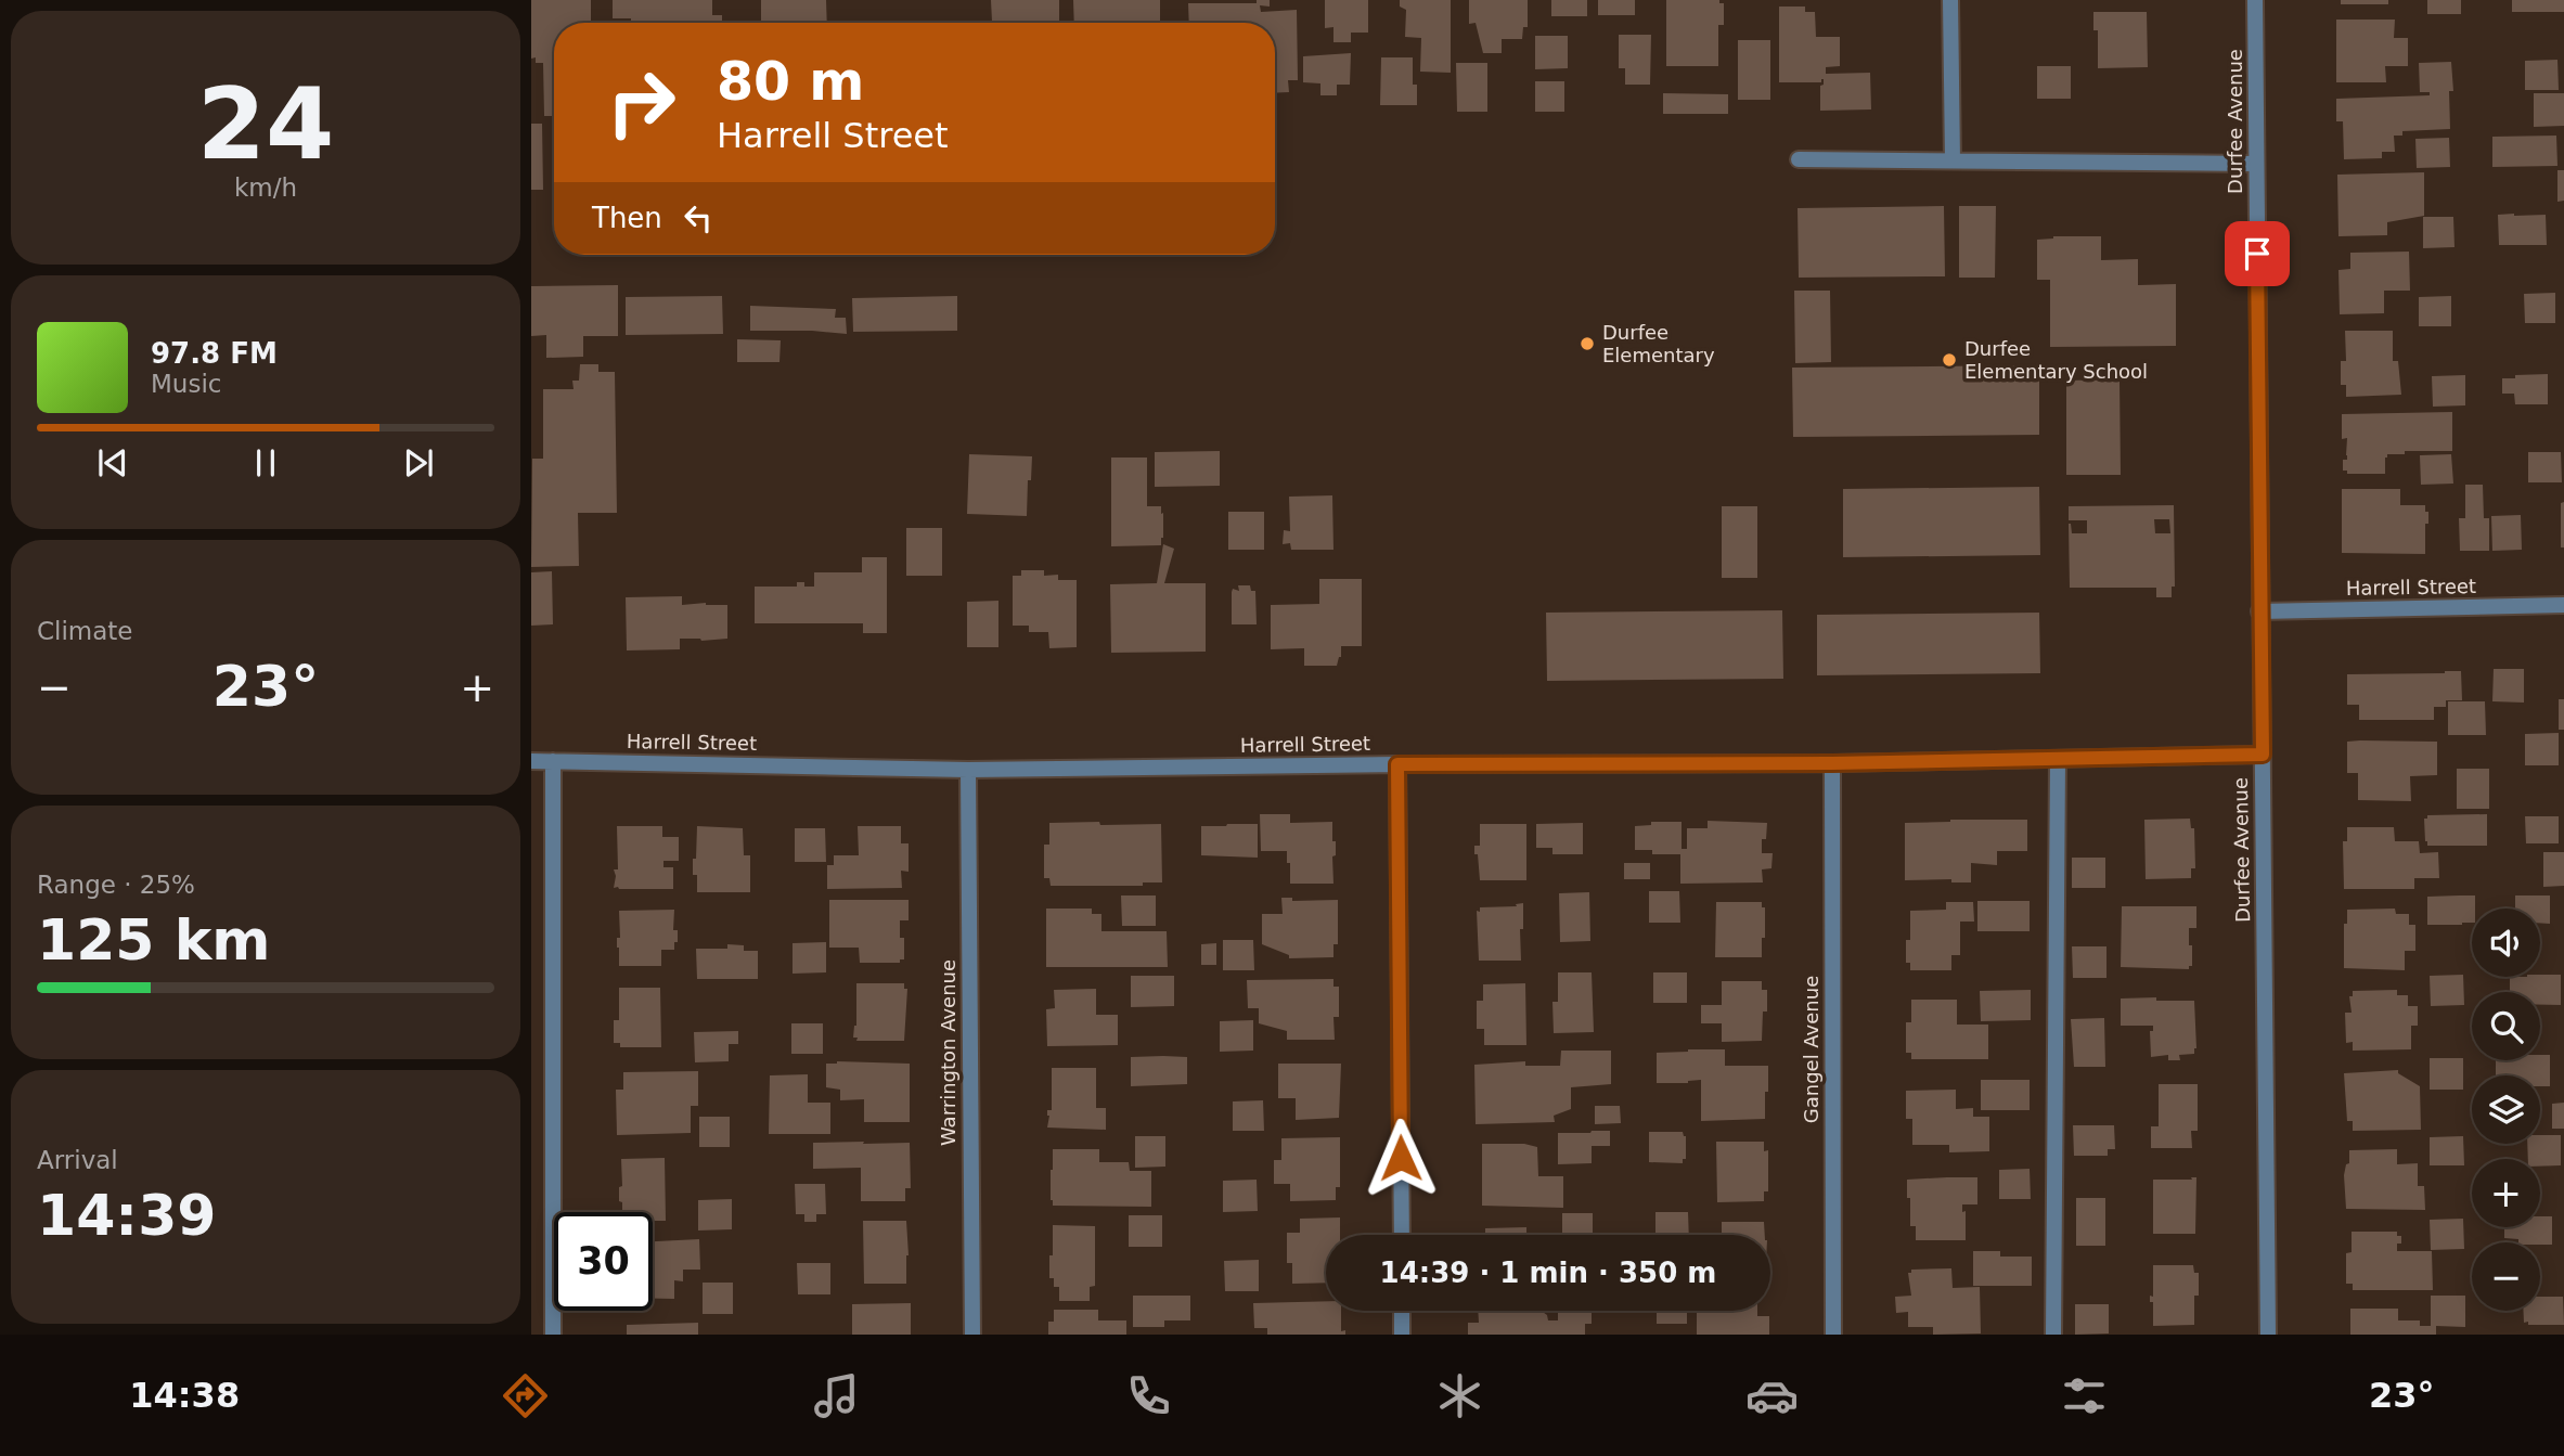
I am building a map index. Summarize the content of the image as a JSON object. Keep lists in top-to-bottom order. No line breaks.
{"streets":{"street":["Durfee Avenue","Harrell Street","Gangel Avenue","Warrington Avenue"]},"crossings":[["Durfee Avenue","Harrell Street"],["Harrell Street","Gangel Avenue"],["Harrell Street","Warrington Avenue"]],"places":["Durfee Elementary","Durfee Elementary School"],"page":{"tile":[["24","km/h"],"Climate",["Range · 25%","125 km"],["Arrival","14:39"]],"turn":["80 m","Harrell Street"],"then":"Then","song":["97.8 FM","Music"],"heat":["−","23°","+"],"map_buttons":["+","−"],"limit":"30","trip":"14:39 · 1 min · 350 m","tabs":["14:38","23°"]}}
